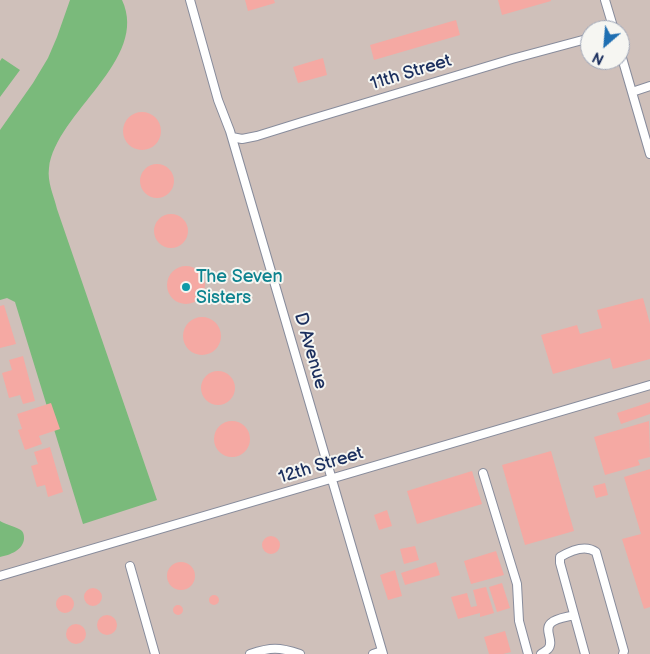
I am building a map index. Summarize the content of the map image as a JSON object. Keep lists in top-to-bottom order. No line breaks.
{"streets":{"lane":["11th Street","D Avenue","12th Street"]},"crossings":[["11th Street","D Avenue"],["D Avenue","12th Street"]],"places":["The Seven Sisters"],"north":"bottom left"}
